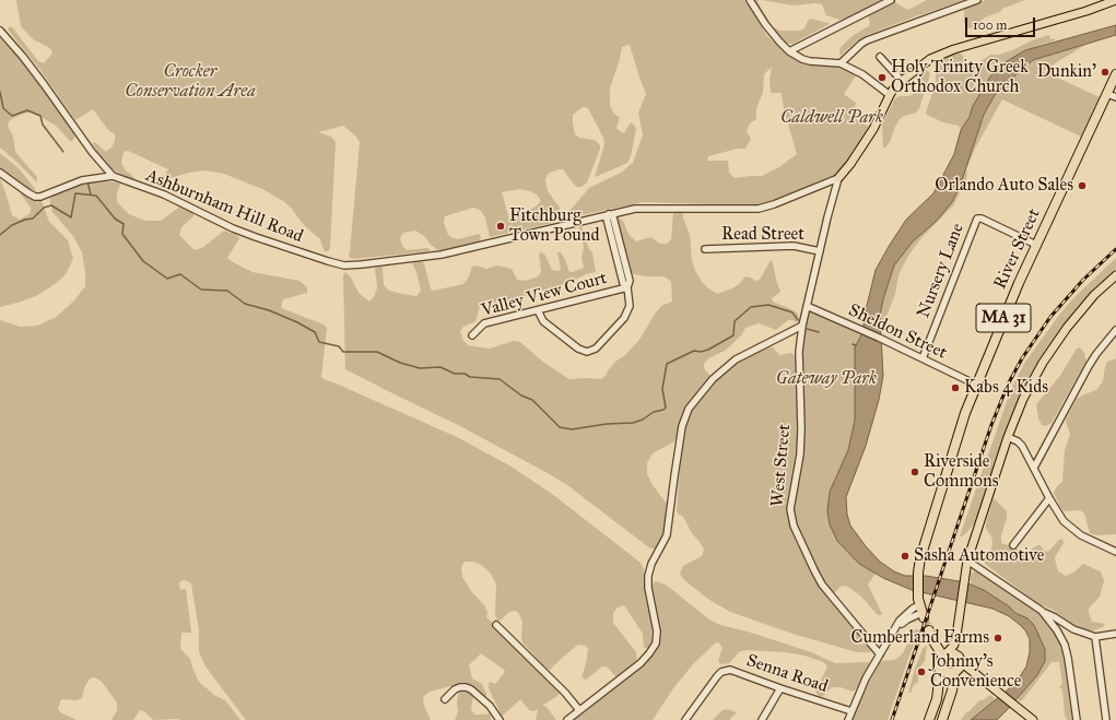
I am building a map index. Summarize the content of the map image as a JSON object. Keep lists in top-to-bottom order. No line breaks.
{"streets":{"highway":["River Street","MA 31"],"street":["Ashburnham Hill Road","Read Street","Nursery Lane","Valley View Court","Sheldon Street","West Street","Senna Road"]},"crossings":[["Ashburnham Hill Road","West Street"],["Read Street","West Street"],["River Street","Nursery Lane"],["River Street","Sheldon Street"],["Nursery Lane","Sheldon Street"],["Sheldon Street","West Street"]],"parks":["Crocker Conservation Area","Caldwell Park","Gateway Park"],"places":["Dunkin'","Holy Trinity Greek Orthodox Church","Orlando Auto Sales","Fitchburg Town Pound","Kabs 4 Kids","Riverside Commons","Sasha Automotive","Cumberland Farms","Johnny's Convenience"],"scale_bar":"100 m"}
